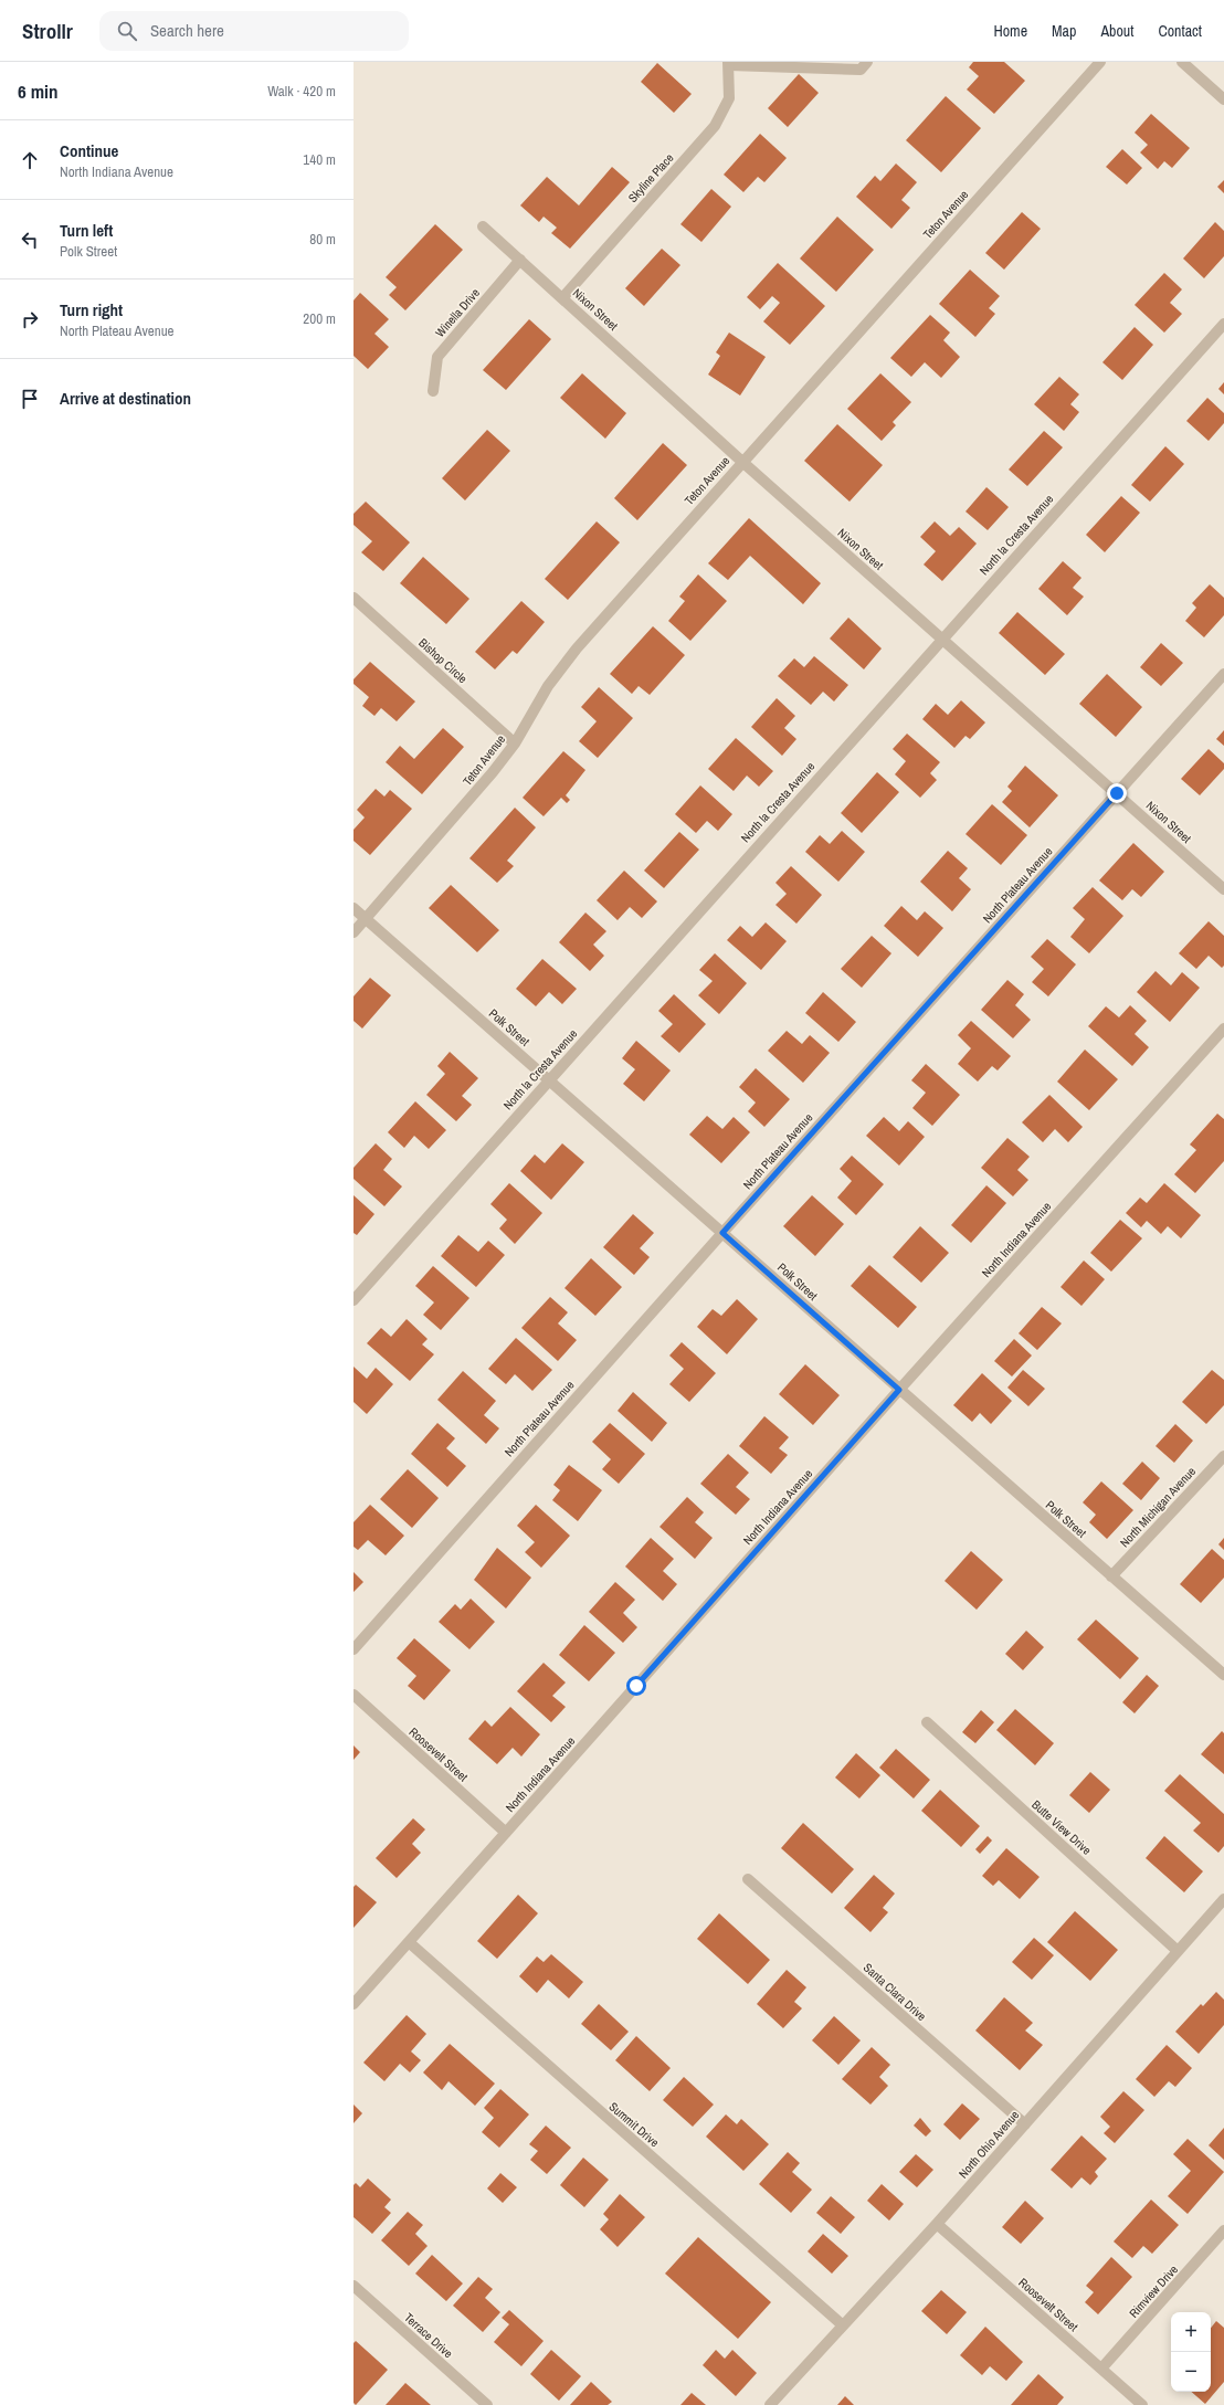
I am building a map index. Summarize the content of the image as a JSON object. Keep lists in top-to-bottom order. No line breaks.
{"streets":{"street":["Skyline Place","Teton Avenue","Nixon Street","Winella Drive","North la Cresta Avenue","Bishop Circle","North Plateau Avenue","Polk Street","North Indiana Avenue","North Michigan Avenue","Roosevelt Street","Butte View Drive","Santa Clara Drive","Summit Drive","North Ohio Avenue","Rimview Drive","Terrace Drive"]},"crossings":[["Skyline Place","Nixon Street"],["Teton Avenue","Nixon Street"],["Teton Avenue","Bishop Circle"],["Teton Avenue","Polk Street"],["Nixon Street","Winella Drive"],["Nixon Street","North la Cresta Avenue"],["Nixon Street","North Plateau Avenue"],["North la Cresta Avenue","Polk Street"],["North Plateau Avenue","Polk Street"],["Polk Street","North Indiana Avenue"],["Polk Street","North Michigan Avenue"],["North Indiana Avenue","Roosevelt Street"],["North Indiana Avenue","Summit Drive"],["Roosevelt Street","North Ohio Avenue"],["Roosevelt Street","Rimview Drive"],["Butte View Drive","North Ohio Avenue"],["Santa Clara Drive","North Ohio Avenue"],["Summit Drive","North Ohio Avenue"]],"page":{"header":"Strollr","search":"Search here","nav":["Home","Map","About","Contact"],"heading":["6 min","Walk · 420 m"],"list":[["Continue","North Indiana Avenue","140 m"],["Turn left","Polk Street","80 m"],["Turn right","North Plateau Avenue","200 m"],"Arrive at destination"],"map_buttons":["+","−"]}}
